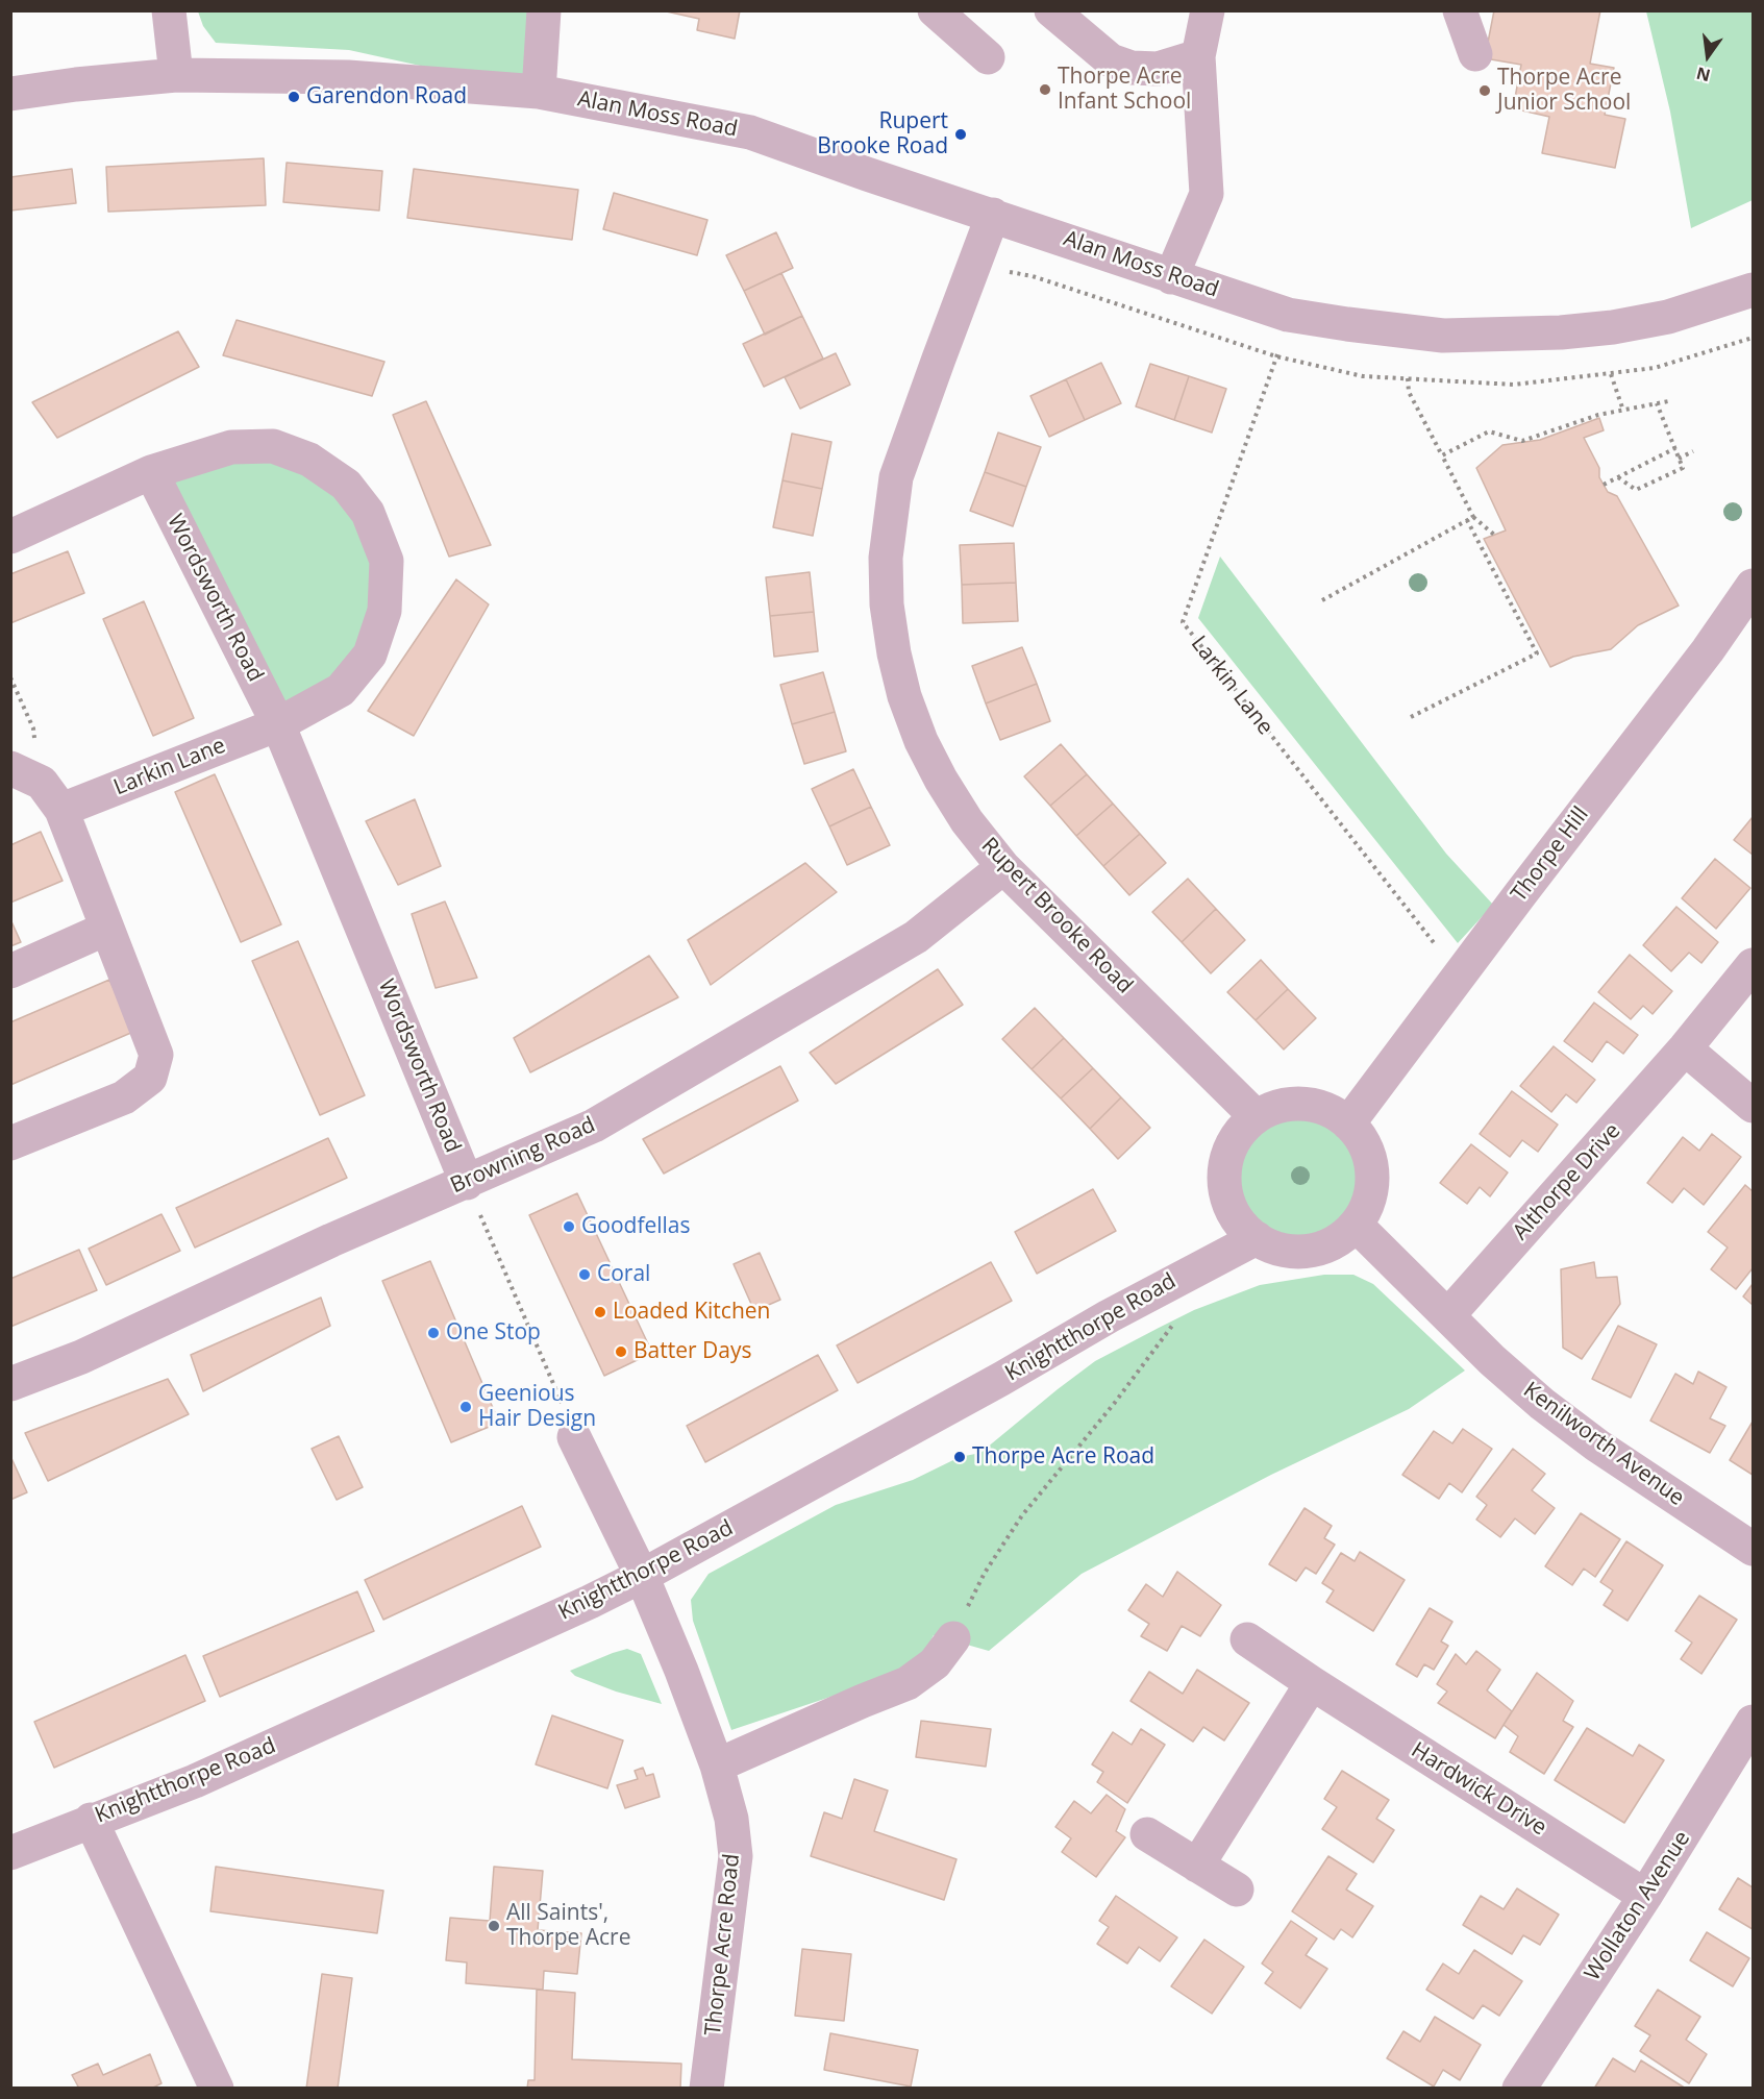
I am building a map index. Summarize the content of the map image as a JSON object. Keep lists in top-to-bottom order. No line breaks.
{"streets":{"street":["Alan Moss Road","Wordsworth Road","Larkin Lane","Thorpe Hill","Rupert Brooke Road","Browning Road","Althorpe Drive","Knightthorpe Road","Kenilworth Avenue","Hardwick Drive","Wollaton Avenue","Thorpe Acre Road"]},"crossings":[["Alan Moss Road","Larkin Lane"],["Alan Moss Road","Rupert Brooke Road"],["Wordsworth Road","Larkin Lane"],["Wordsworth Road","Browning Road"],["Larkin Lane","Thorpe Hill"],["Thorpe Hill","Rupert Brooke Road"],["Thorpe Hill","Knightthorpe Road"],["Thorpe Hill","Kenilworth Avenue"],["Rupert Brooke Road","Browning Road"],["Rupert Brooke Road","Knightthorpe Road"],["Rupert Brooke Road","Kenilworth Avenue"],["Althorpe Drive","Kenilworth Avenue"],["Knightthorpe Road","Kenilworth Avenue"],["Knightthorpe Road","Thorpe Acre Road"],["Hardwick Drive","Wollaton Avenue"]],"places":["Thorpe Acre Infant School","Thorpe Acre Junior School","Garendon Road","Rupert Brooke Road","Goodfellas","Coral","Loaded Kitchen","One Stop","Batter Days","Geenious Hair Design","Thorpe Acre Road","All Saints', Thorpe Acre"],"north":"bottom"}
